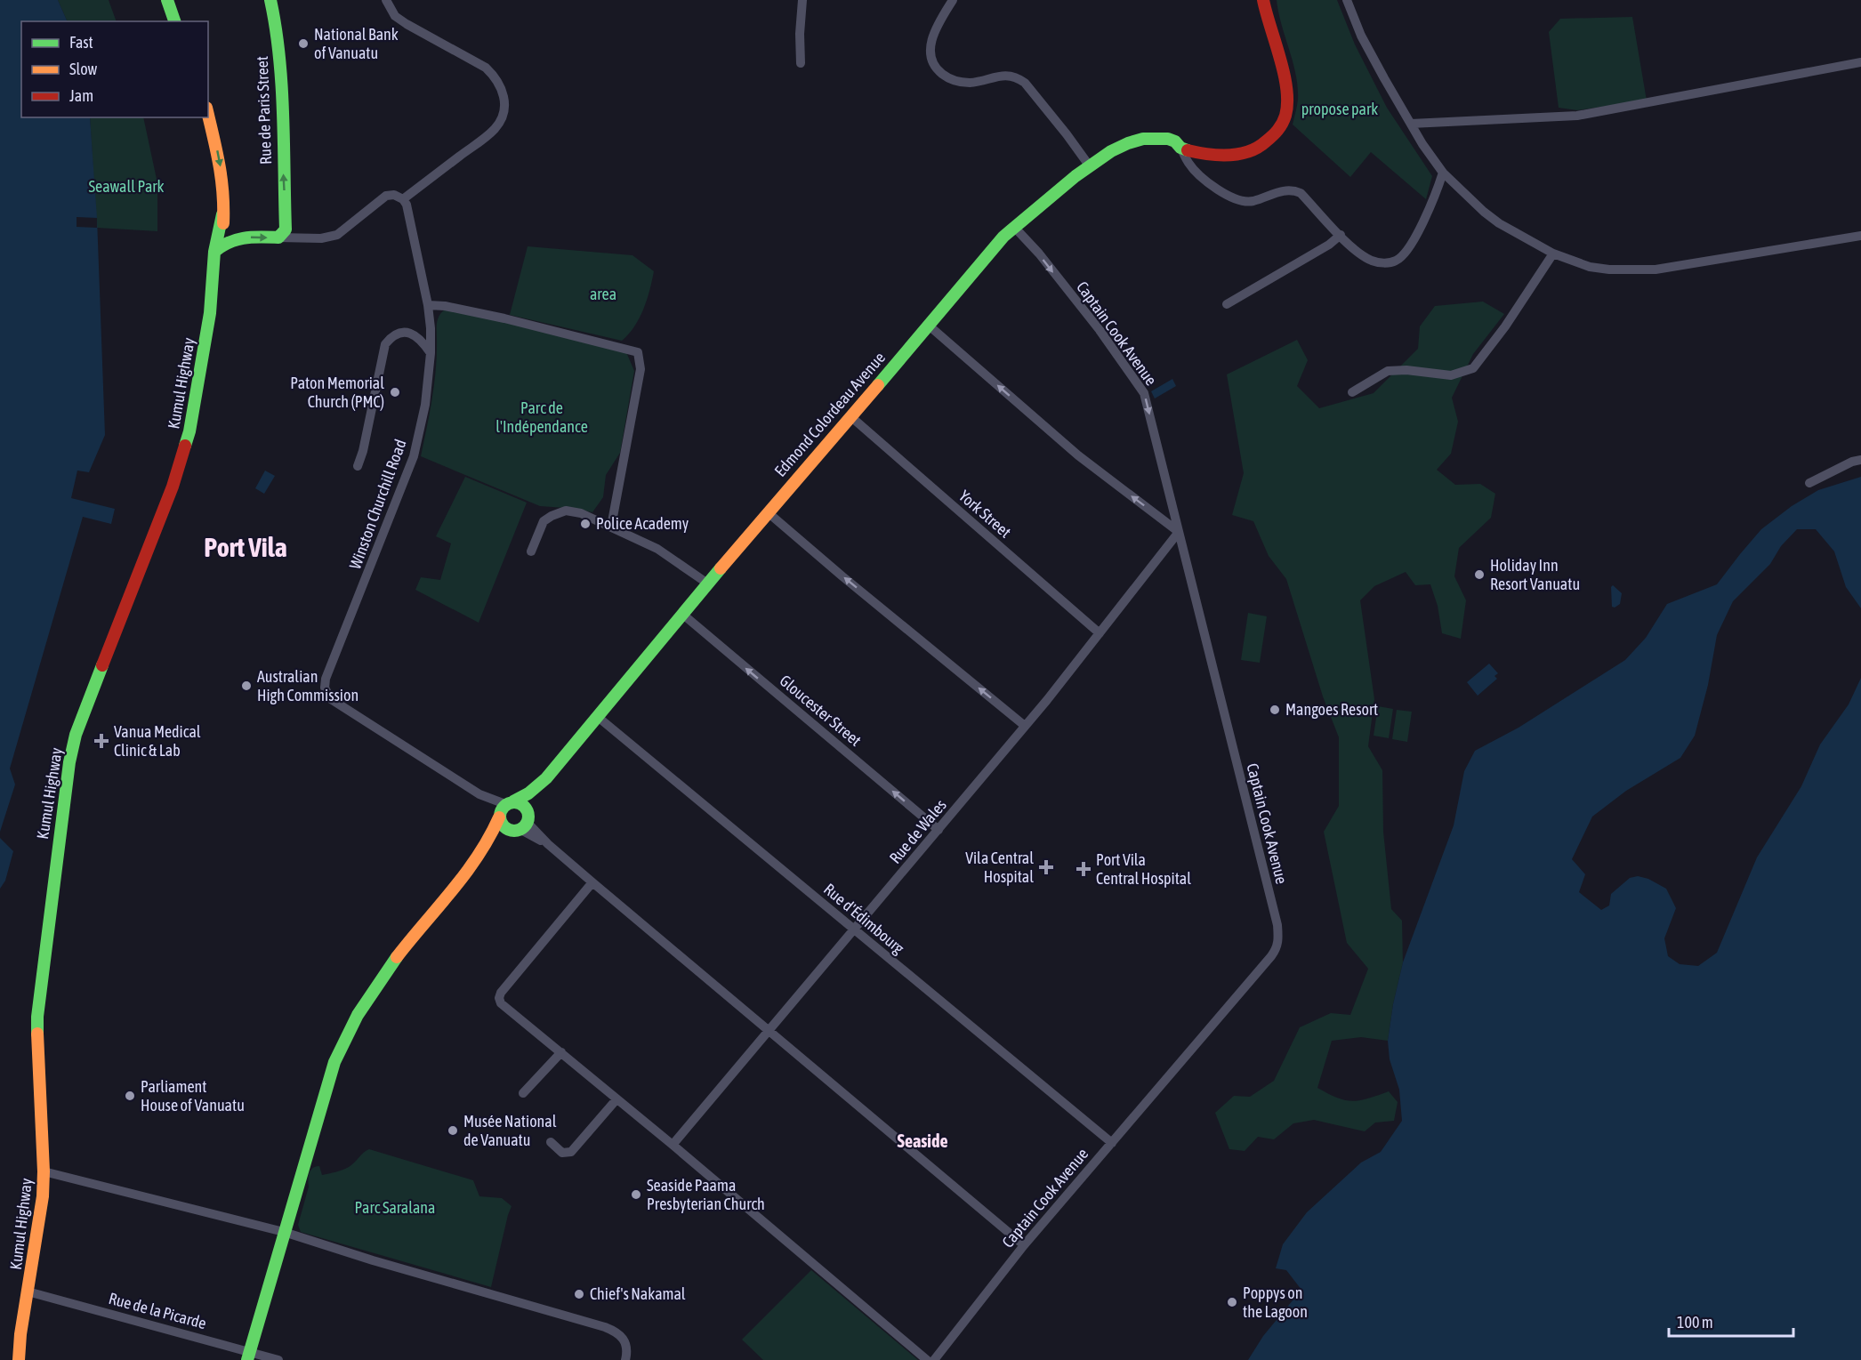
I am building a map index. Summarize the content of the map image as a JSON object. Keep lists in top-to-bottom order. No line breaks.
{"streets":{"street":["Rue de Paris Street","Captain Cook Avenue","Kumul Highway","Edmond Colordeau Avenue","Winston Churchill Road","York Street","Gloucester Street","Rue de Wales","Rue d'Édimbourg","Rue de la Picarde"]},"crossings":[["Captain Cook Avenue","Edmond Colordeau Avenue"],["Captain Cook Avenue","Rue de Wales"],["Captain Cook Avenue","Rue d'Édimbourg"],["Kumul Highway","Rue de la Picarde"],["Edmond Colordeau Avenue","York Street"],["Edmond Colordeau Avenue","Gloucester Street"],["Edmond Colordeau Avenue","Rue d'Édimbourg"],["York Street","Rue de Wales"],["Gloucester Street","Rue de Wales"],["Rue de Wales","Rue d'Édimbourg"]],"one_way":["Gloucester Street"],"districts":["Port Vila","Seaside"],"parks":["propose park","Seawall Park","area","Parc de l'Indépendance","Parc Saralana"],"places":{"other":["National Bank of Vanuatu","Paton Memorial Church (PMC)","Police Academy","Holiday Inn Resort Vanuatu","Australian High Commission","Mangoes Resort","Parliament House of Vanuatu","Musée National de Vanuatu","Seaside Paama Presbyterian Church","Chief's Nakamal","Poppys on the Lagoon"],"health":["Vanua Medical Clinic & Lab","Vila Central Hospital","Port Vila Central Hospital"]},"legend":["Fast","Slow","Jam"],"scale_bar":"100 m"}
